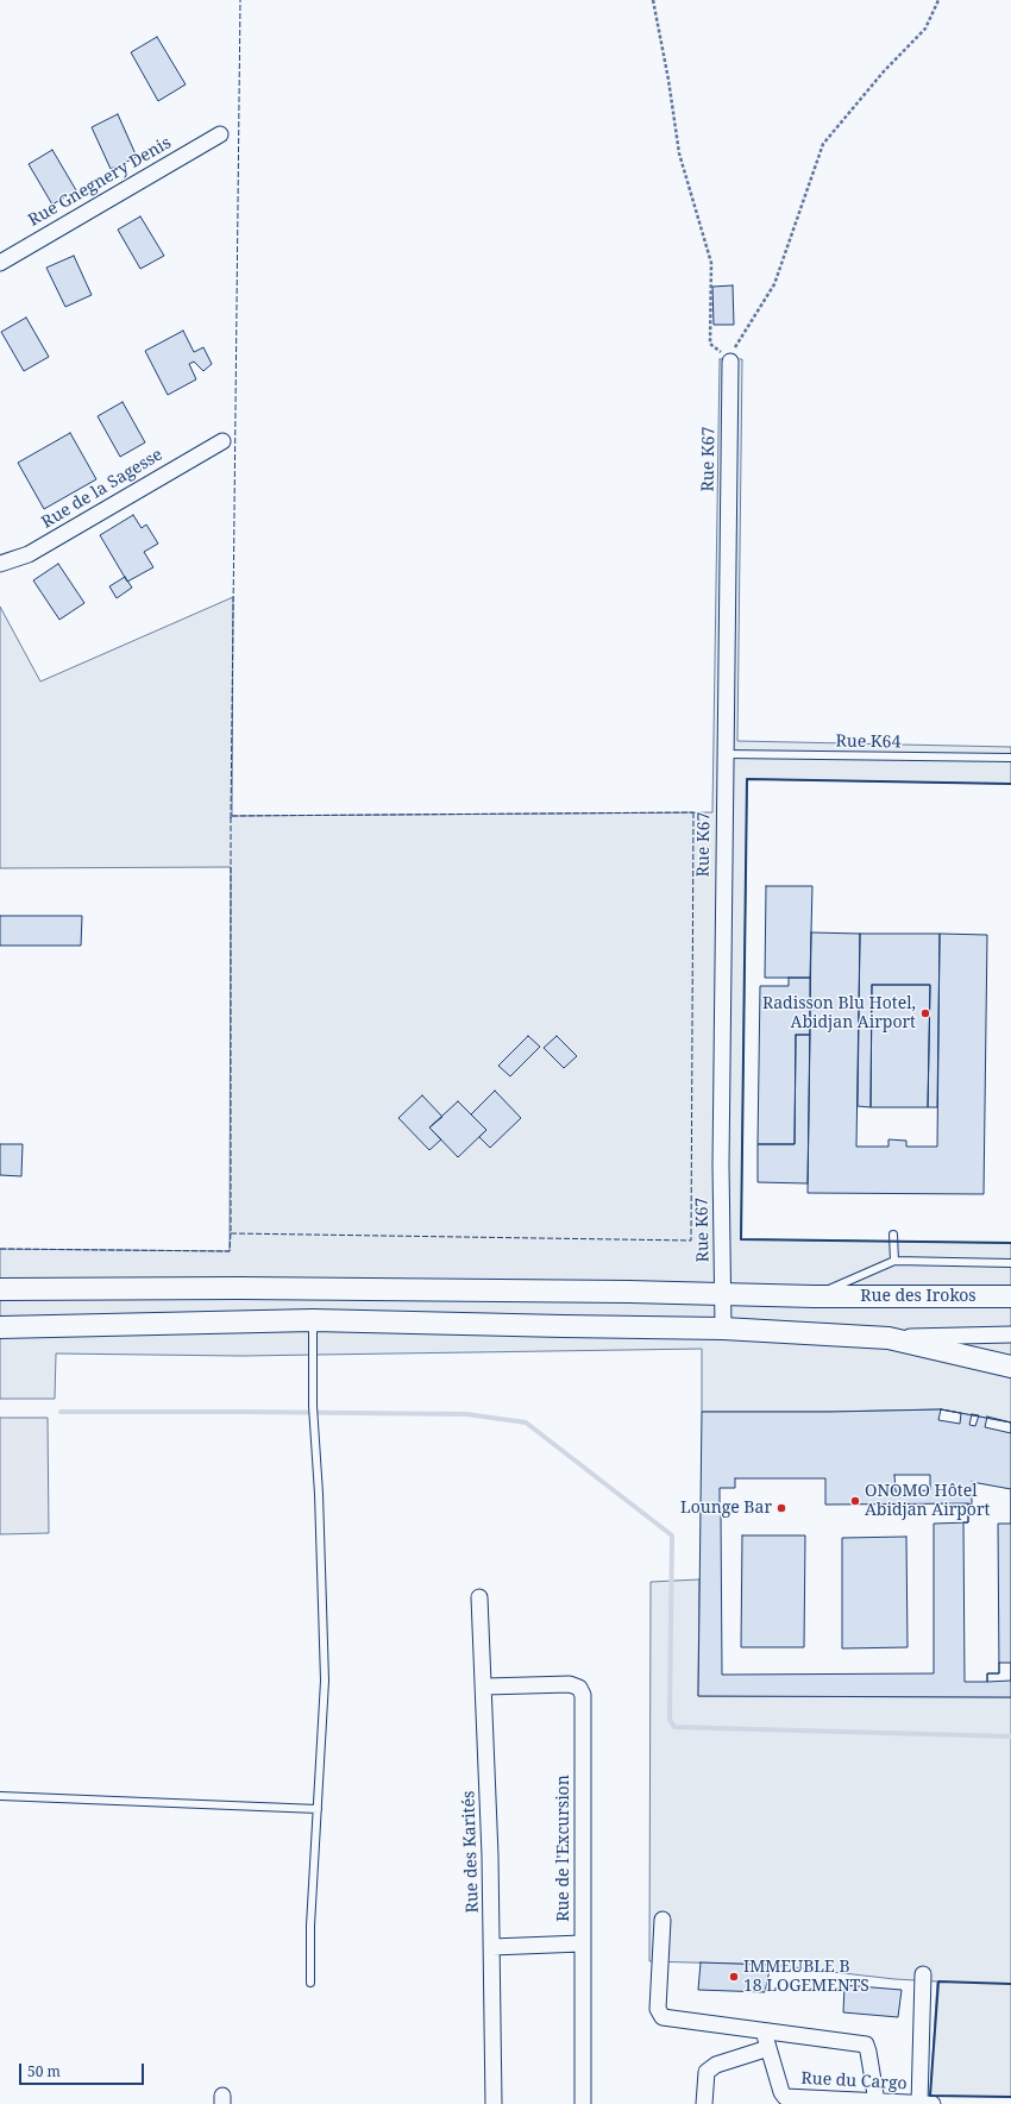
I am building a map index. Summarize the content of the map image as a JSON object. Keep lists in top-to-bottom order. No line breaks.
{"streets":{"main road":["Rue des Irokos"],"street":["Rue Gnegnery Denis","Rue K67","Rue de la Sagesse","Rue de l'Excursion","Rue des Karités","Rue du Cargo"],"lane":["Rue K64"]},"crossings":[["Rue K67","Rue K64"],["Rue K67","Rue des Irokos"],["Rue de l'Excursion","Rue des Karités"]],"places":["Radisson Blu Hotel, Abidjan Airport","ONOMO Hôtel Abidjan Airport","Lounge Bar","IMMEUBLE B 18 LOGEMENTS"],"scale_bar":"50 m"}
